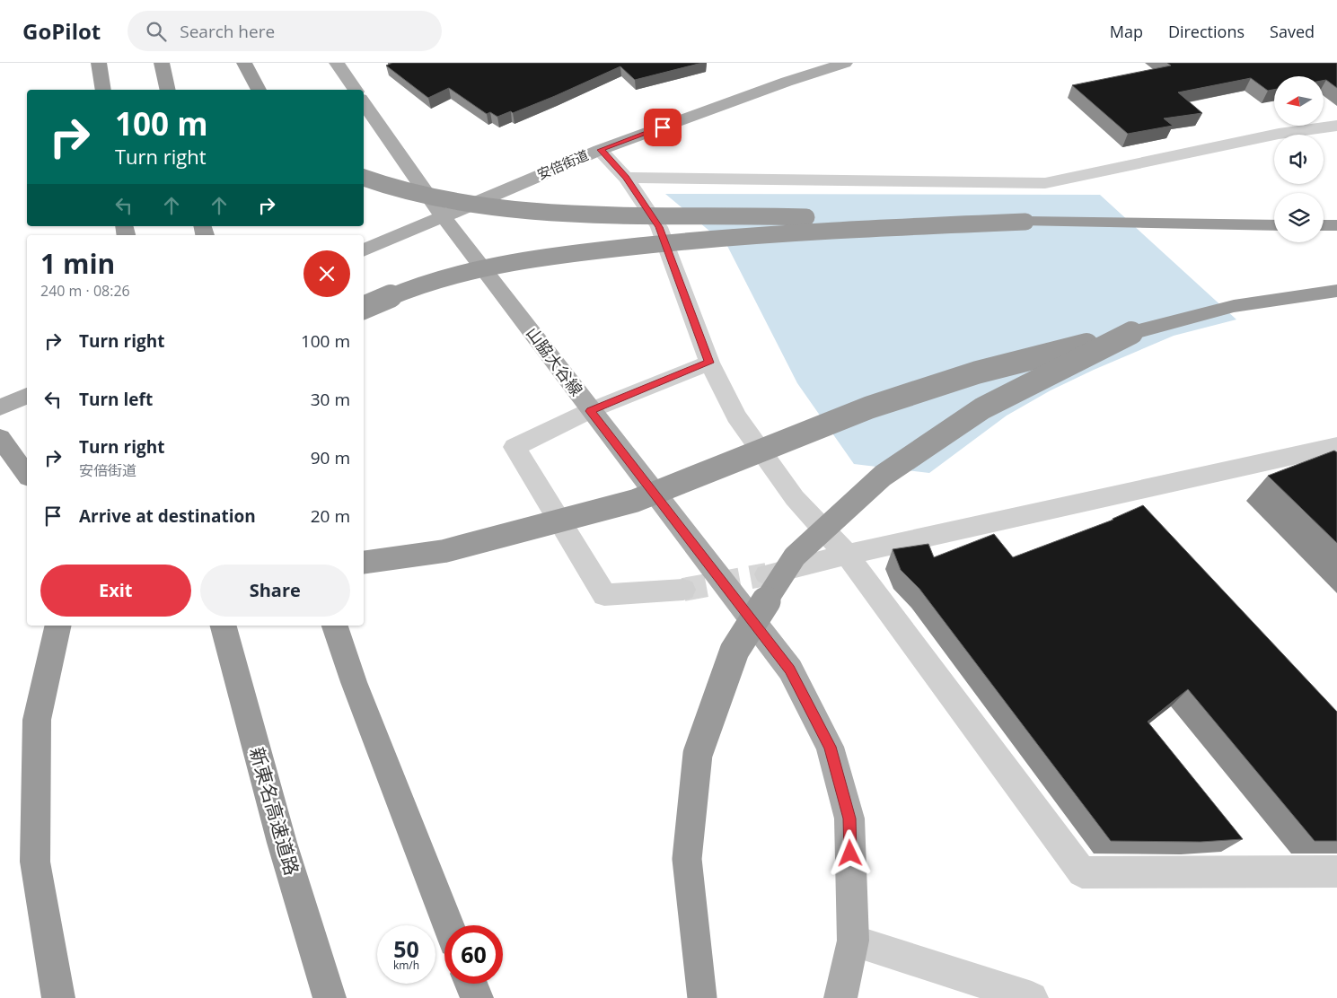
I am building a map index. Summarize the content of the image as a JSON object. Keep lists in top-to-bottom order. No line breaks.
{"streets":{"highway":["新東名高速道路"],"main road":["安倍街道","山脇大谷線"]},"crossings":[["安倍街道","山脇大谷線"]],"north":"left","page":{"header":"GoPilot","search":"Search here","nav":["Map","Directions","Saved"],"turn":["100 m","Turn right"],"heading":["1 min","240 m · 08:26"],"list":[{"name":"Turn right","value":"100 m"},{"name":"Turn left","value":"30 m"},{"name":"Turn right","note":"安倍街道","value":"90 m"},{"name":"Arrive at destination","value":"20 m"}],"buttons":["Exit","Share"],"speed":"50 km/h","limit":"60"}}
